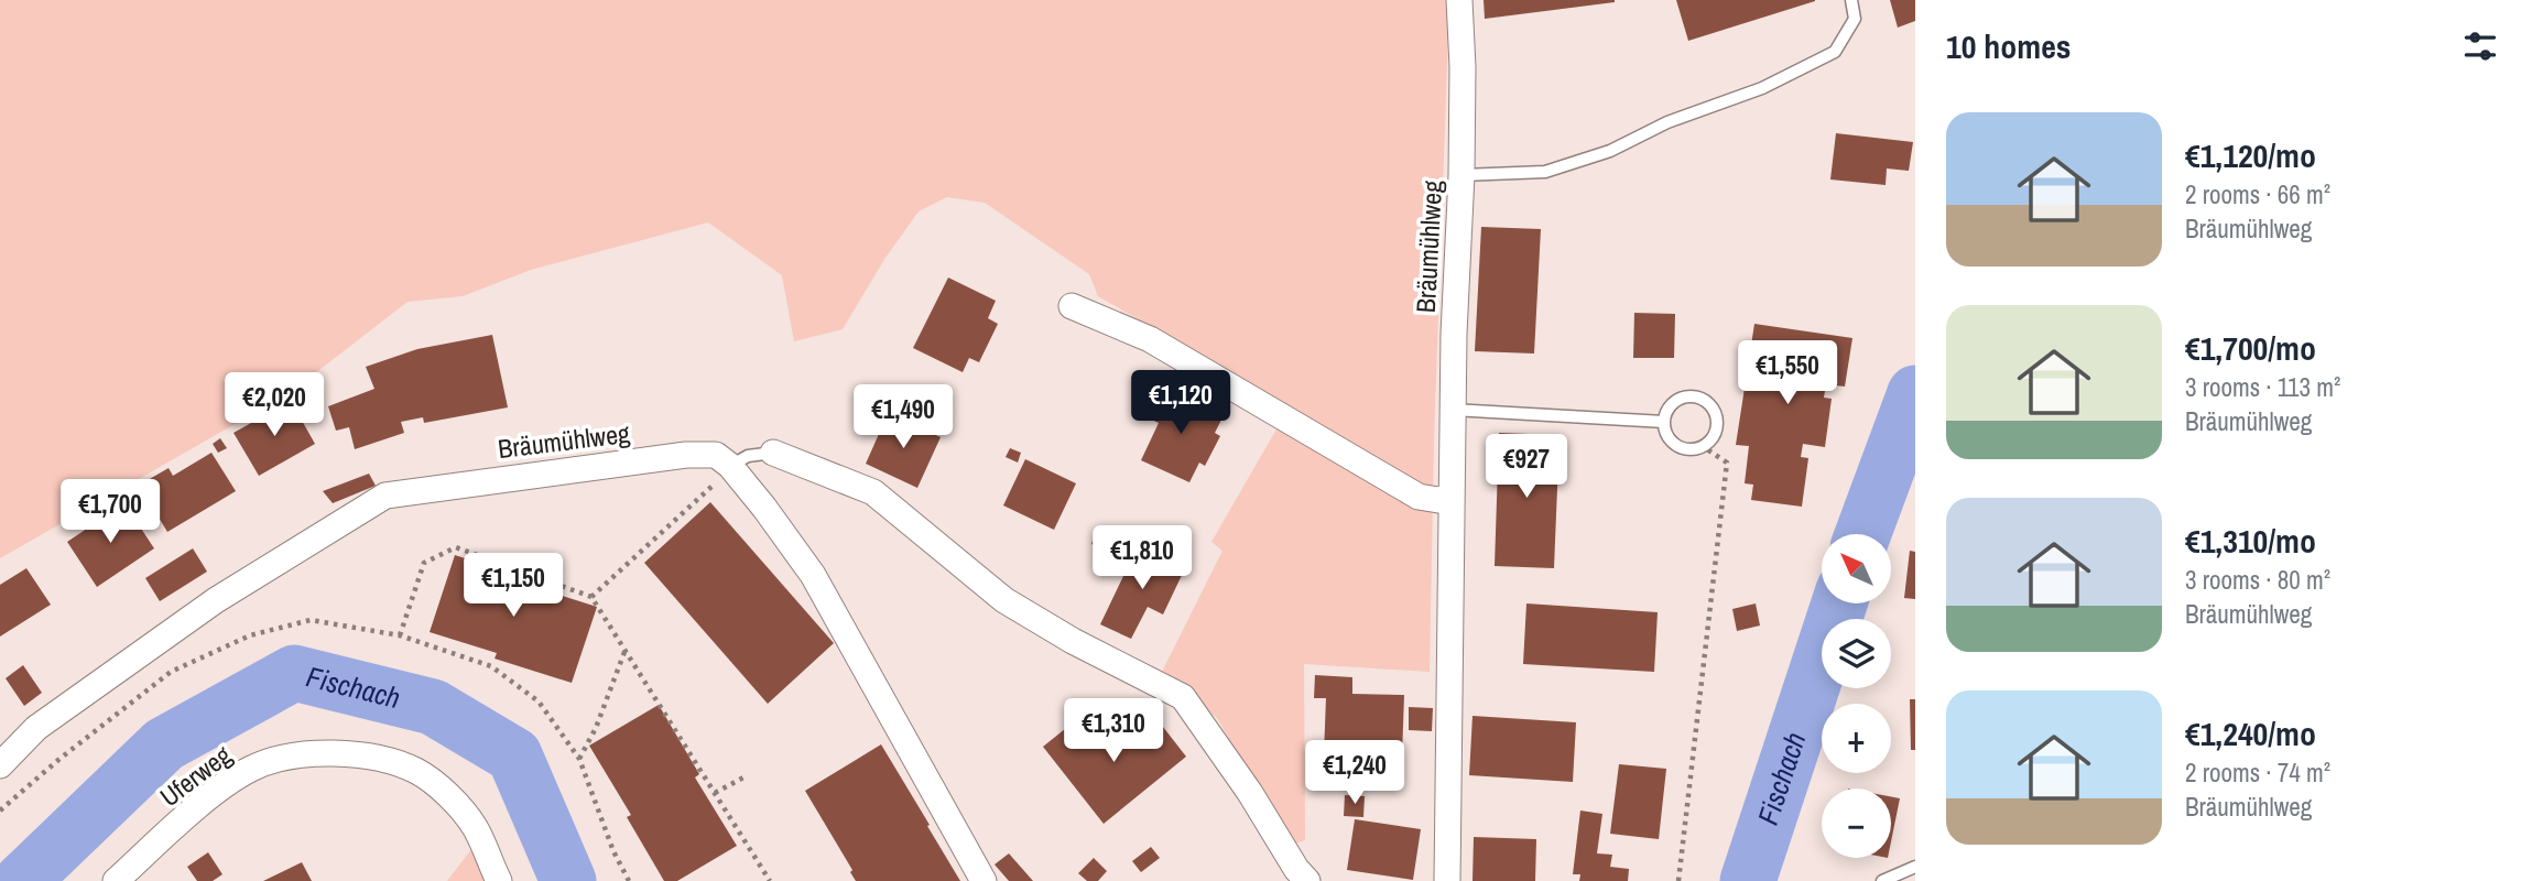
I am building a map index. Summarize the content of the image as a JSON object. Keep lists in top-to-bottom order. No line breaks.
{"streets":{"street":["Bräumühlweg","Uferweg"]},"water":["Fischach"],"north":"top left","page":{"heading":"10 homes","list":[{"name":"€1,120/mo","note":"2 rooms · 66 m² · Bräumühlweg"},{"name":"€1,700/mo","note":"3 rooms · 113 m² · Bräumühlweg"},{"name":"€1,310/mo","note":"3 rooms · 80 m² · Bräumühlweg"},{"name":"€1,240/mo","note":"2 rooms · 74 m² · Bräumühlweg"}],"price":["€1,550","€1,120","€2,020","€1,490","€927","€1,700","€1,810","€1,150","€1,310","€1,240"],"map_buttons":["+","−"]}}
